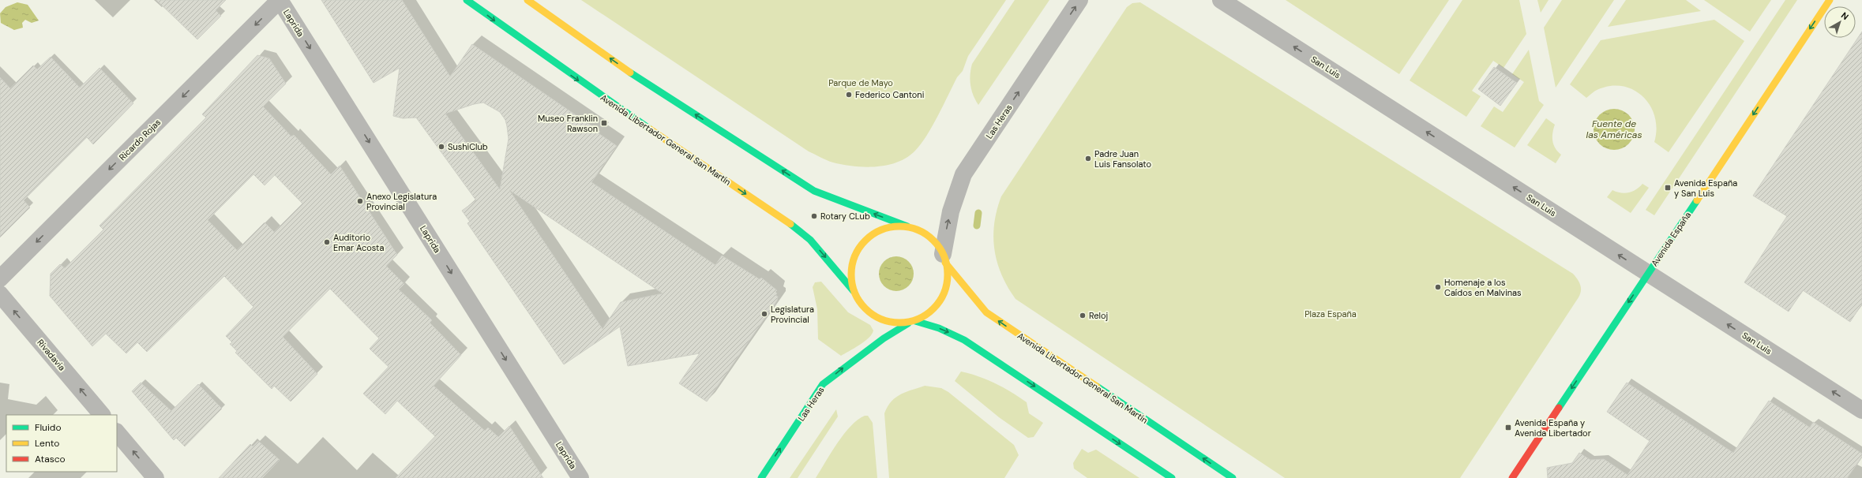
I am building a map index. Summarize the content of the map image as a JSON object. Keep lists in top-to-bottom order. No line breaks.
{"streets":{"main road":["Las Heras","Avenida Libertador General San Martín","Avenida España"],"street":["Laprida","San Luis","Ricardo Rojas","Rivadavia"]},"crossings":[["Laprida","Ricardo Rojas"],["San Luis","Avenida España"],["Las Heras","Avenida Libertador General San Martín"]],"one_way":["Laprida","San Luis","Las Heras","Ricardo Rojas","Avenida España","Rivadavia"],"water":["Fuente de las Américas"],"parks":["Parque de Mayo","Plaza España"],"places":{"other":["Federico Cantoni","SushiClub","Padre Juan Luis Fansolato","Anexo Legislatura Provincial","Rotary CLub","Auditorio Emar Acosta","Homenaje a los Caídos en Malvinas","Legislatura Provincial","Reloj"],"transit":["Museo Franklin Rawson","Avenida España y San Luis","Avenida España y Avenida Libertador"]},"legend":["Fluido","Lento","Atasco"],"north":"top right"}
